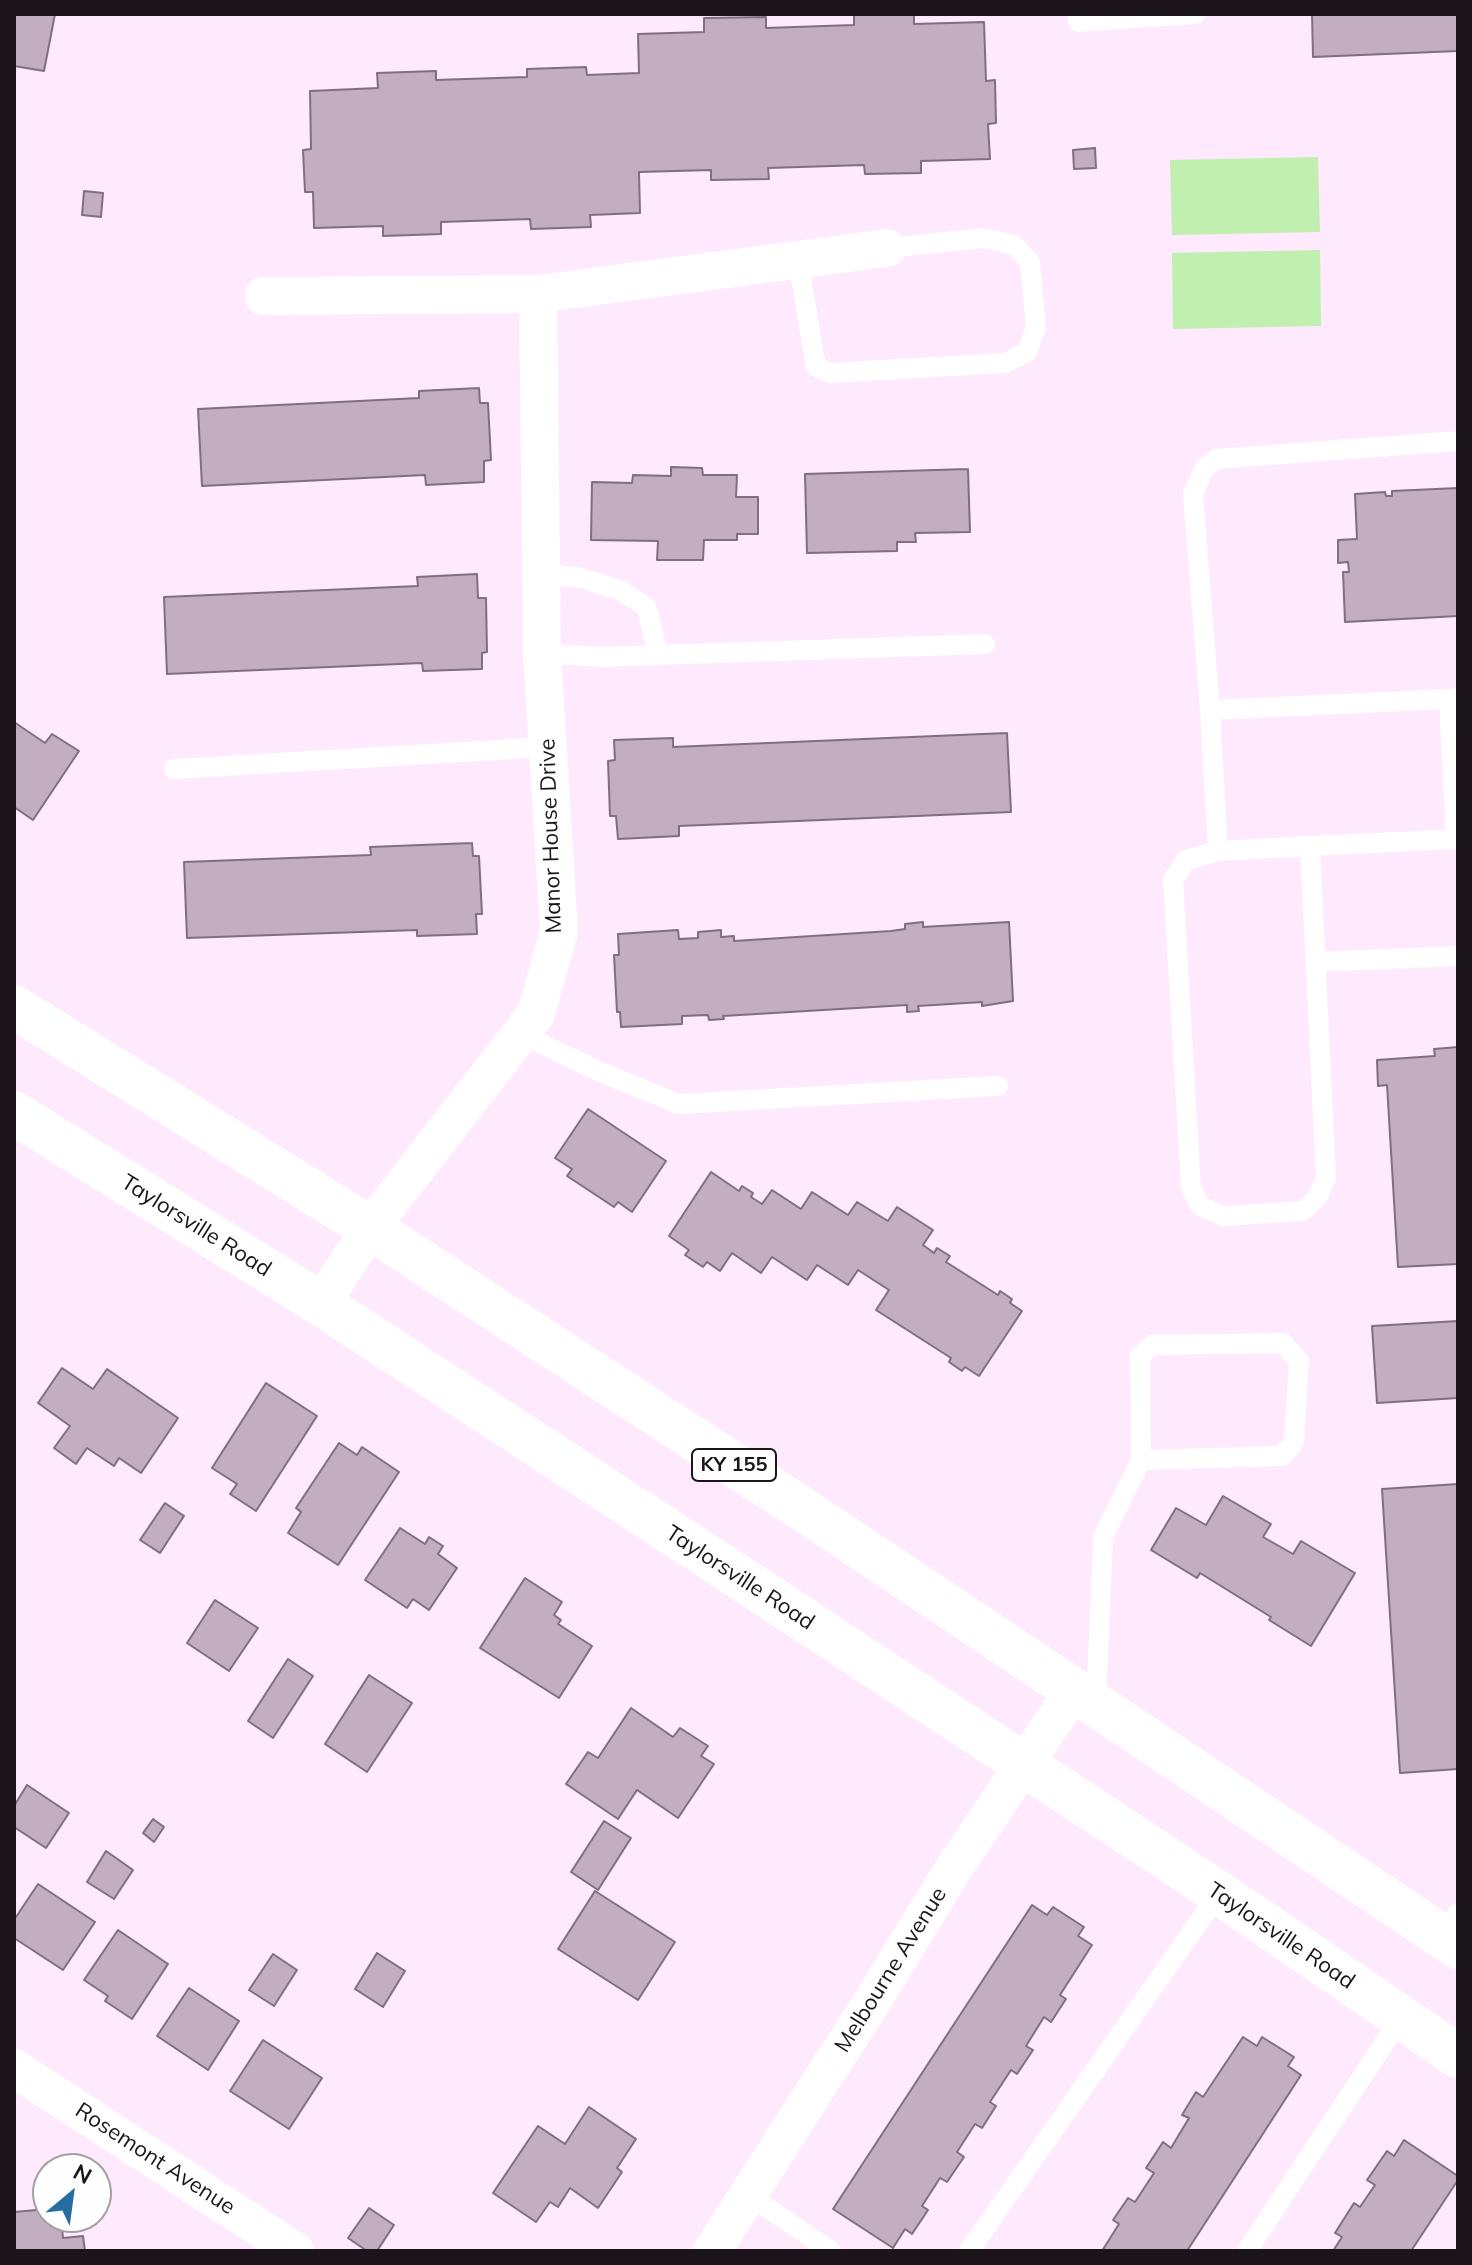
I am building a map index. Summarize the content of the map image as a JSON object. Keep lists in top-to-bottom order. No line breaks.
{"streets":{"main road":["Taylorsville Road","KY 155"],"street":["Manor House Drive","Melbourne Avenue","Rosemont Avenue"]},"crossings":[["Manor House Drive","Taylorsville Road"],["Manor House Drive","KY 155"],["Taylorsville Road","Melbourne Avenue"],["KY 155","Melbourne Avenue"]],"north":"top right"}
